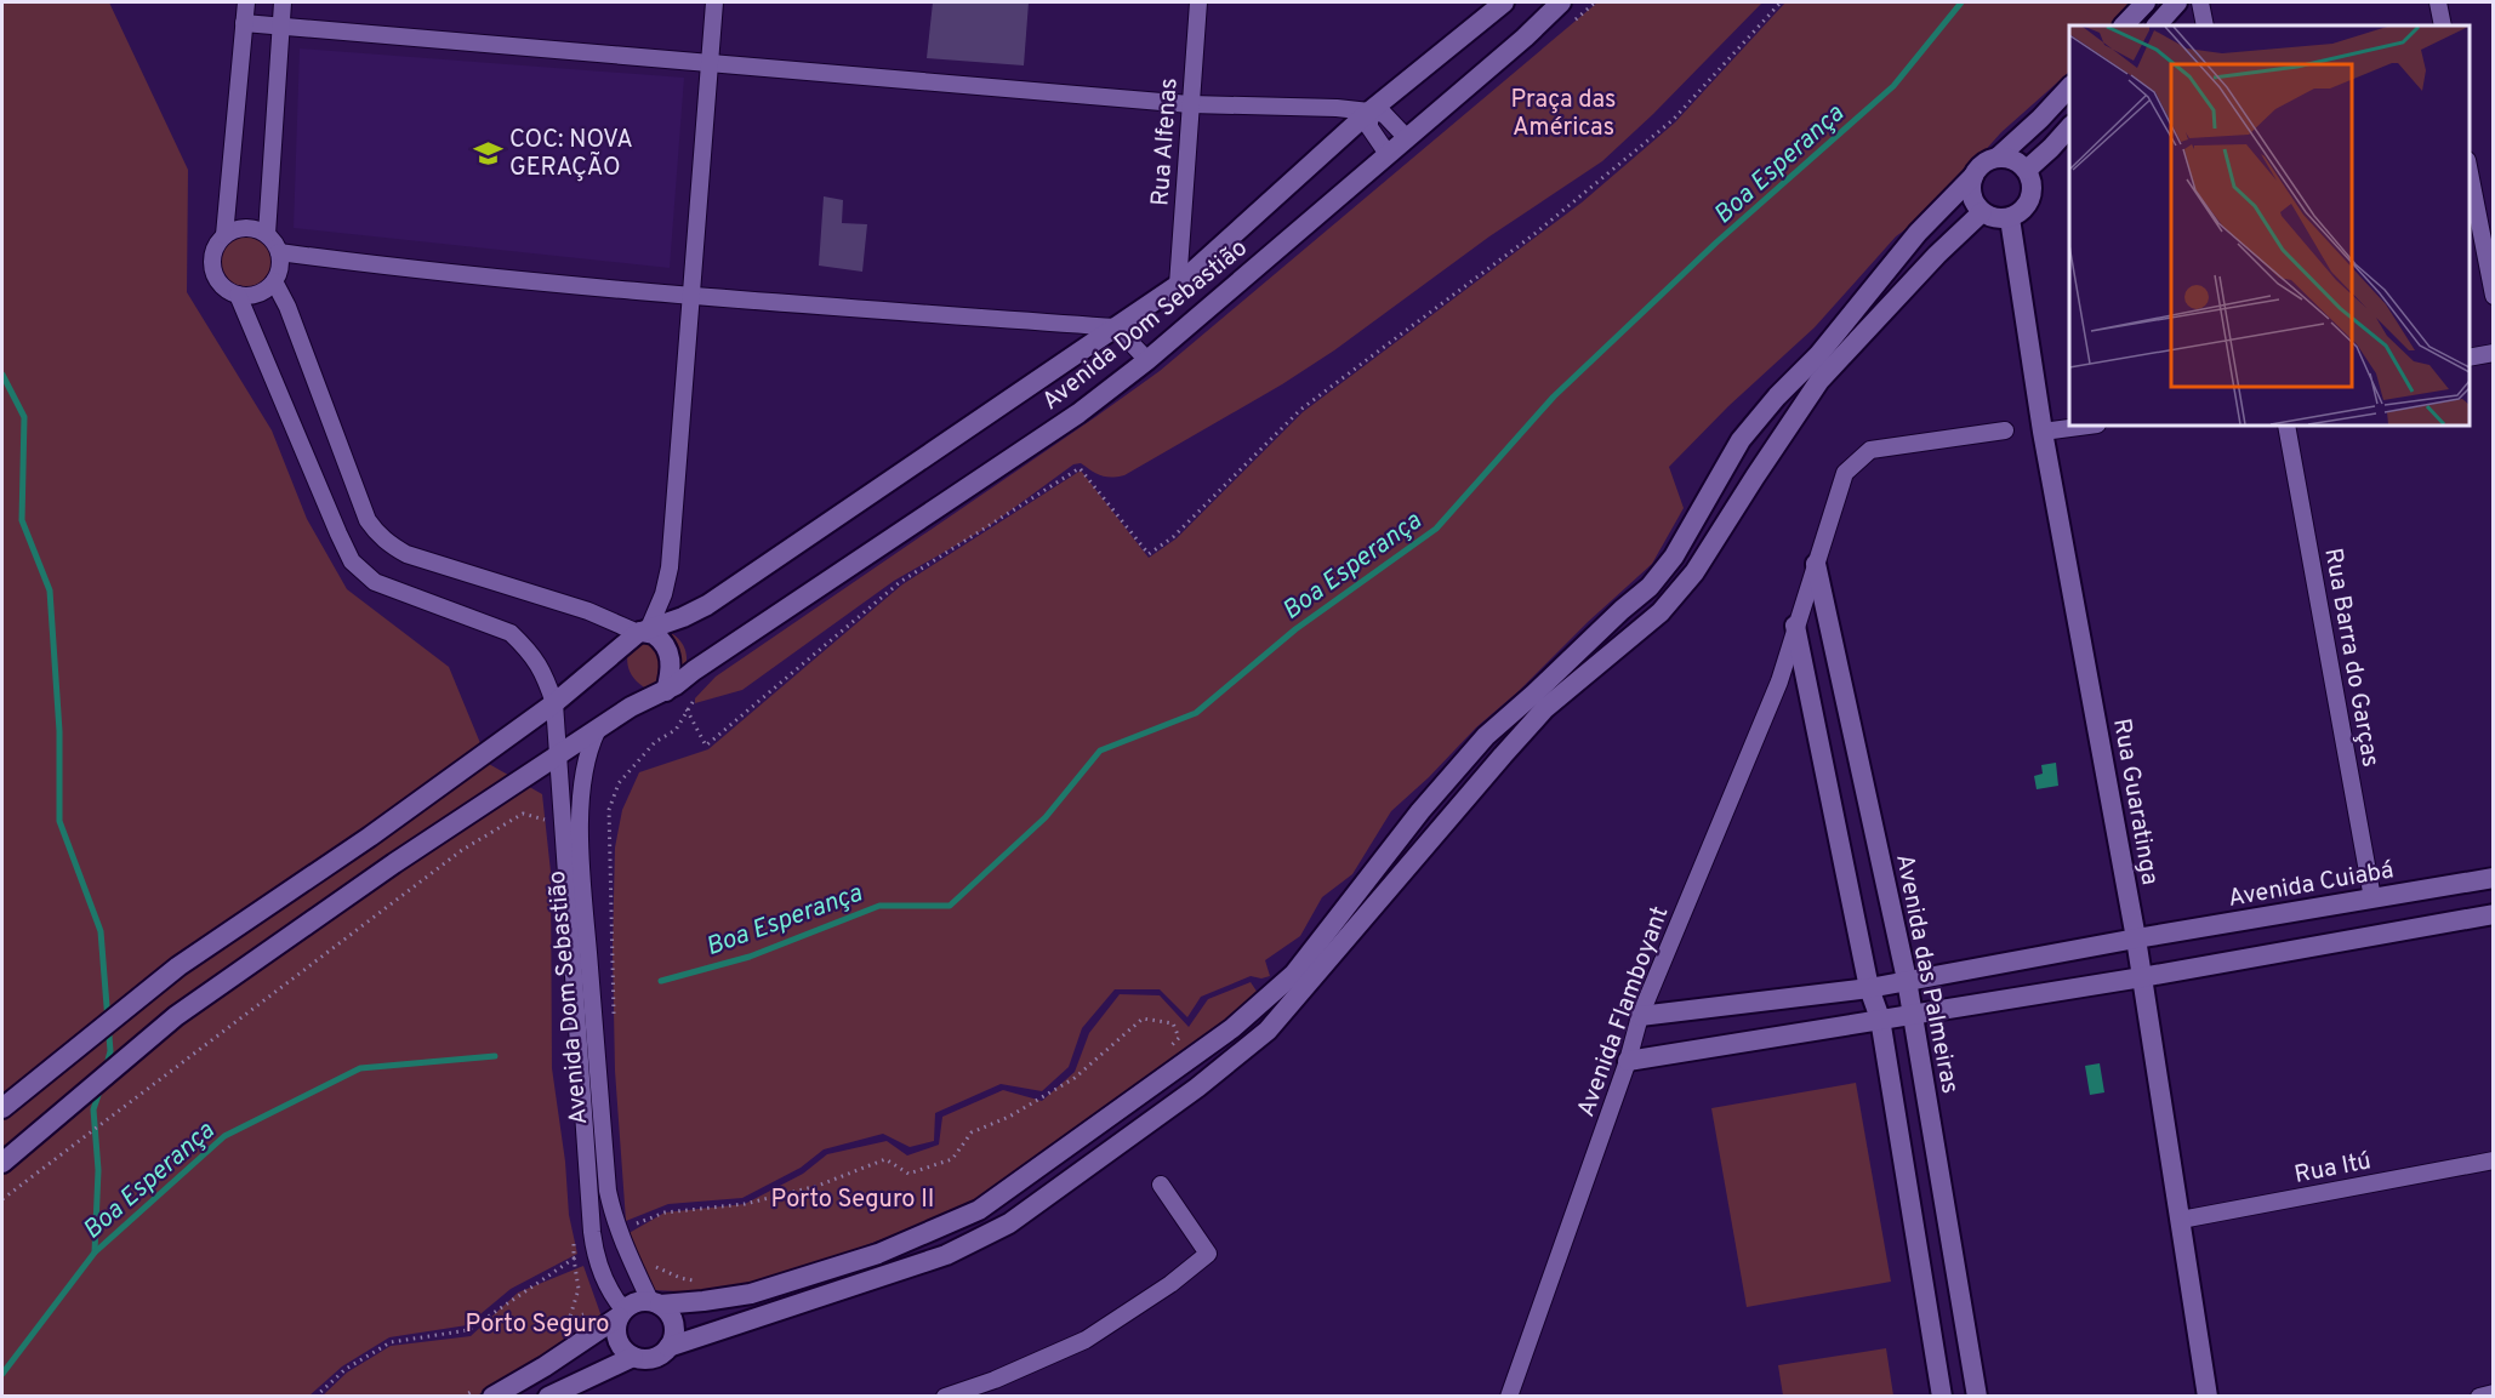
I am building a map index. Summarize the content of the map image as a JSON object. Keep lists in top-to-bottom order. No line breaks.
{"streets":{"street":["Rua Alfenas","Avenida Dom Sebastião","Rua Barra do Garças","Rua Guaratinga","Avenida Cuiabá","Avenida das Palmeiras","Avenida Flamboyant","Rua Itú"]},"crossings":[["Rua Alfenas","Avenida Dom Sebastião"],["Rua Barra do Garças","Avenida Cuiabá"],["Rua Guaratinga","Avenida Cuiabá"],["Rua Guaratinga","Rua Itú"],["Avenida Cuiabá","Avenida das Palmeiras"],["Avenida Cuiabá","Avenida Flamboyant"],["Avenida das Palmeiras","Avenida Flamboyant"]],"water":["Boa Esperança"],"parks":["Praça das Américas","Porto Seguro II","Porto Seguro"],"places":{"school or university":["COC: NOVA GERAÇÃO"]}}
